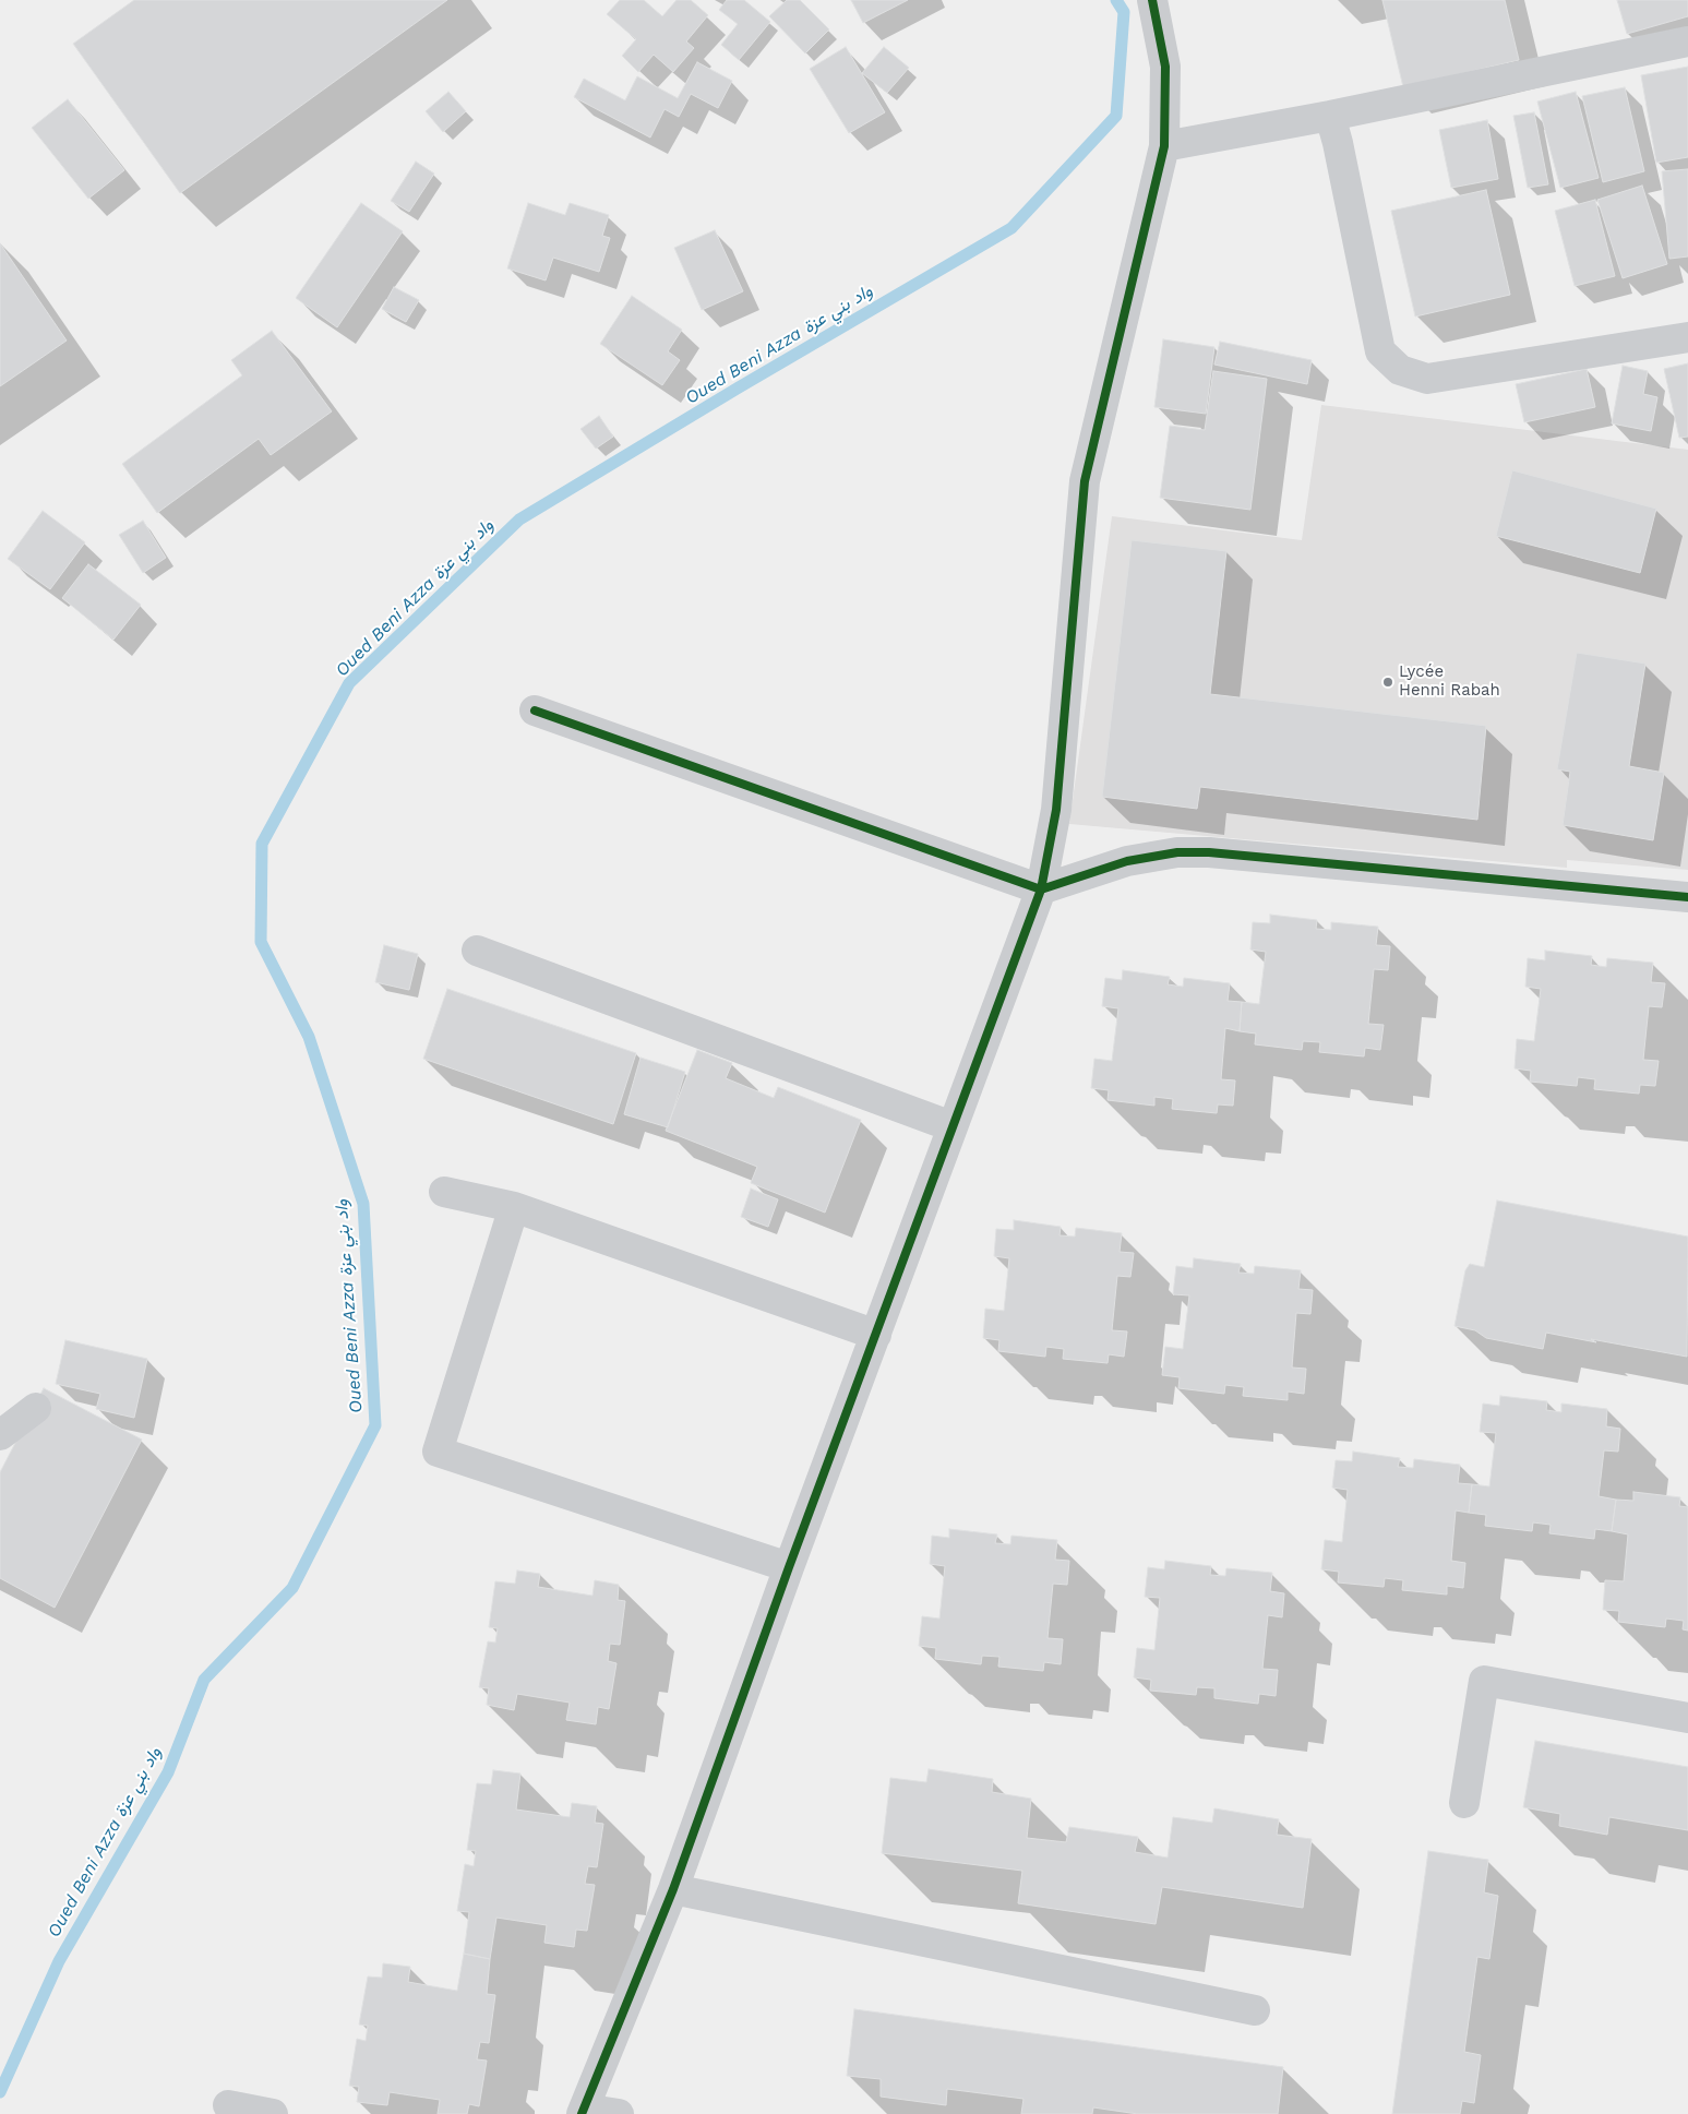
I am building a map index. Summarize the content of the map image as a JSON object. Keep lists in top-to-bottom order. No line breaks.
{"water":["Oued Beni Azza واد بني عزة"],"places":["Lycée Henni Rabah"]}
